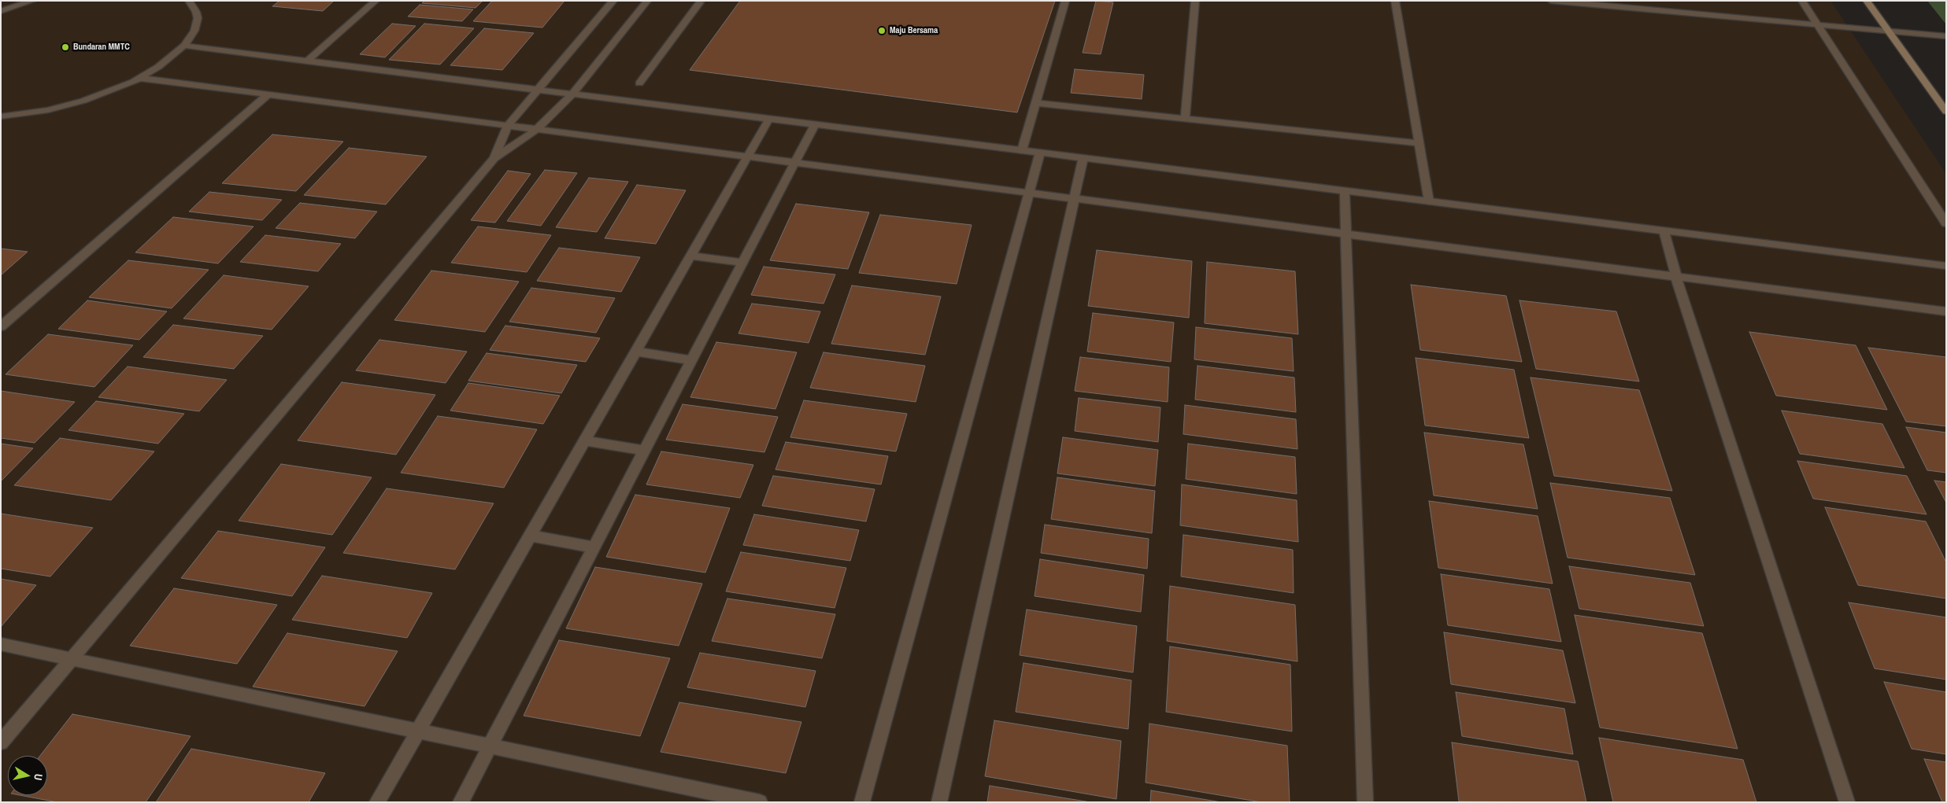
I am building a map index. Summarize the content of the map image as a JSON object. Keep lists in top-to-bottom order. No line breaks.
{"places":["Maju Bersama","Bundaran MMTC"],"north":"right"}
